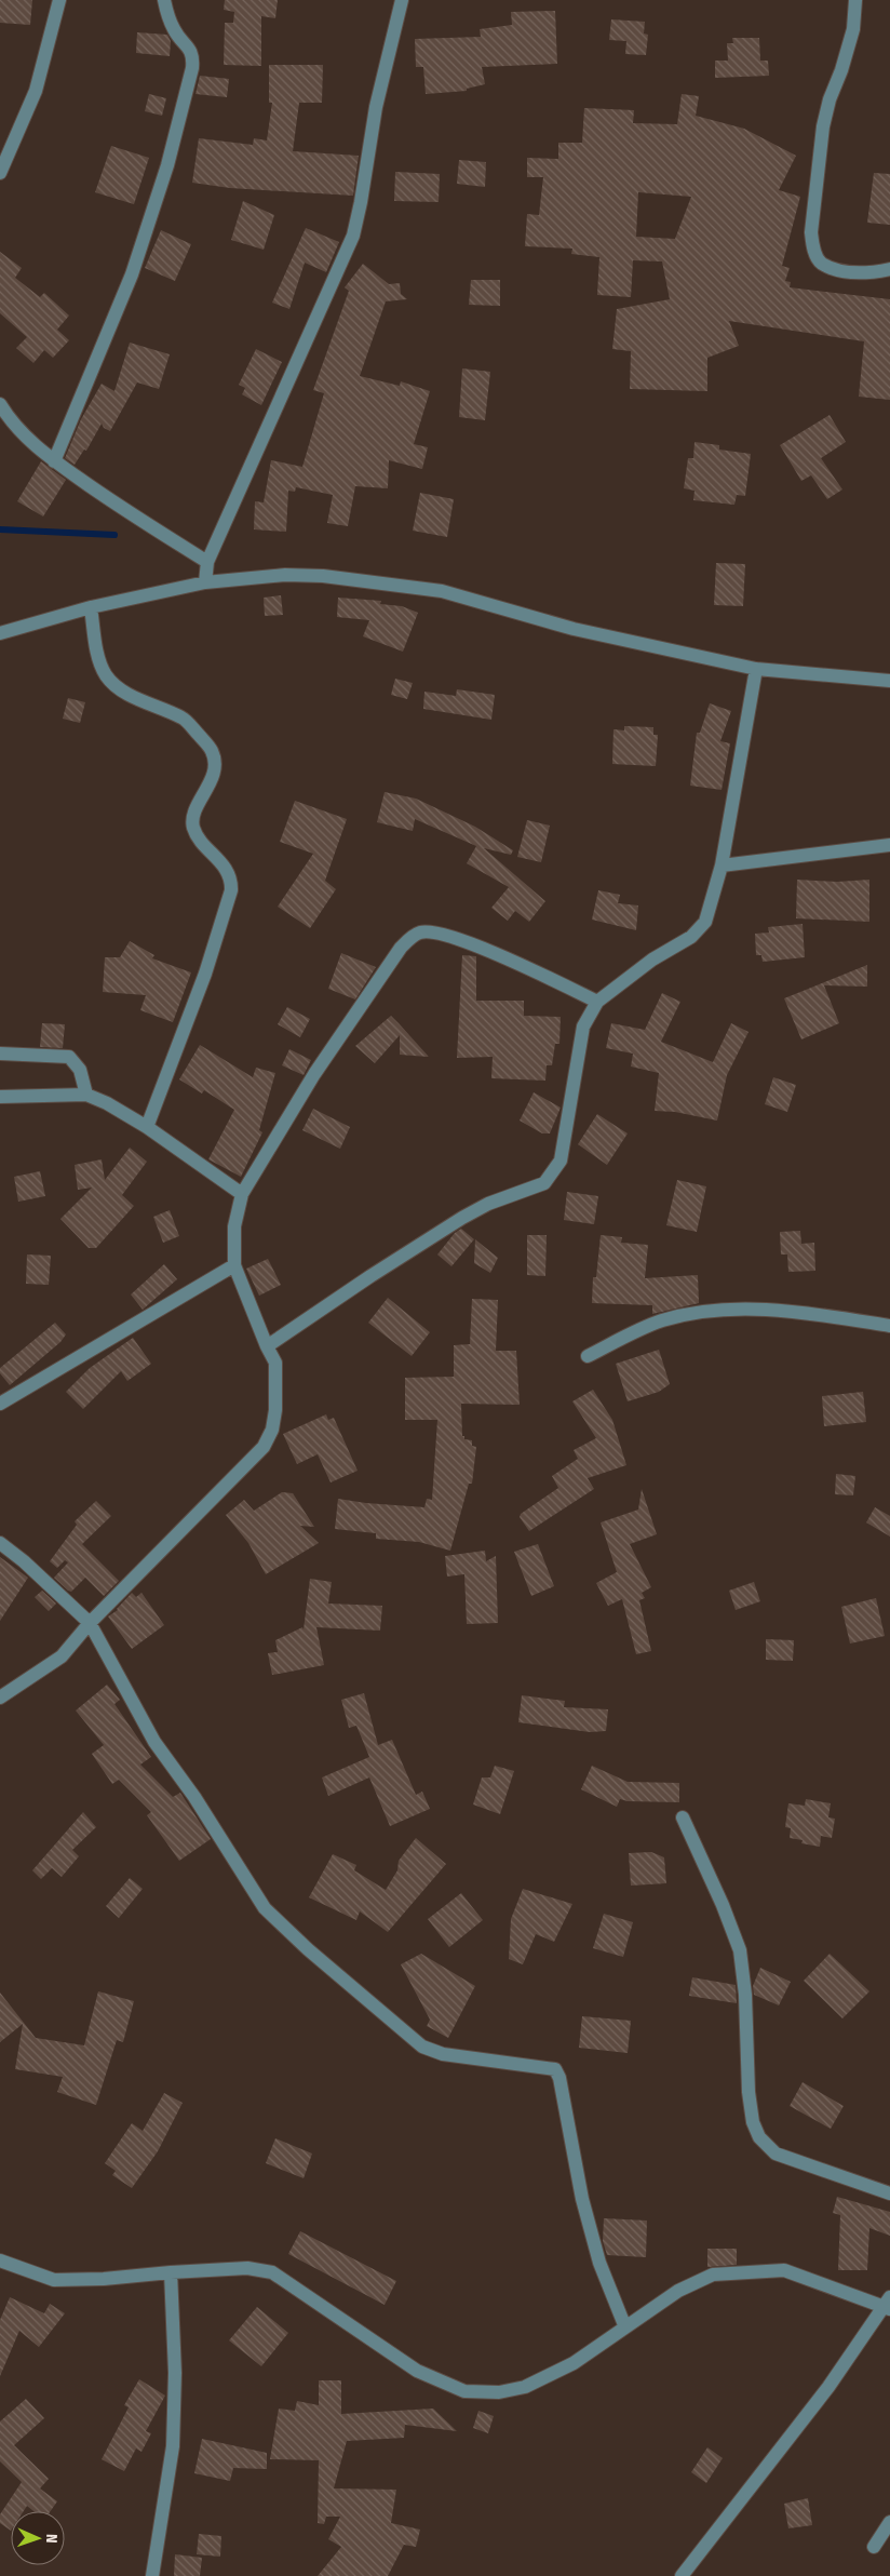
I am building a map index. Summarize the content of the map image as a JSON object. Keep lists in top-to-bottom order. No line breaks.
{"north":"right"}
